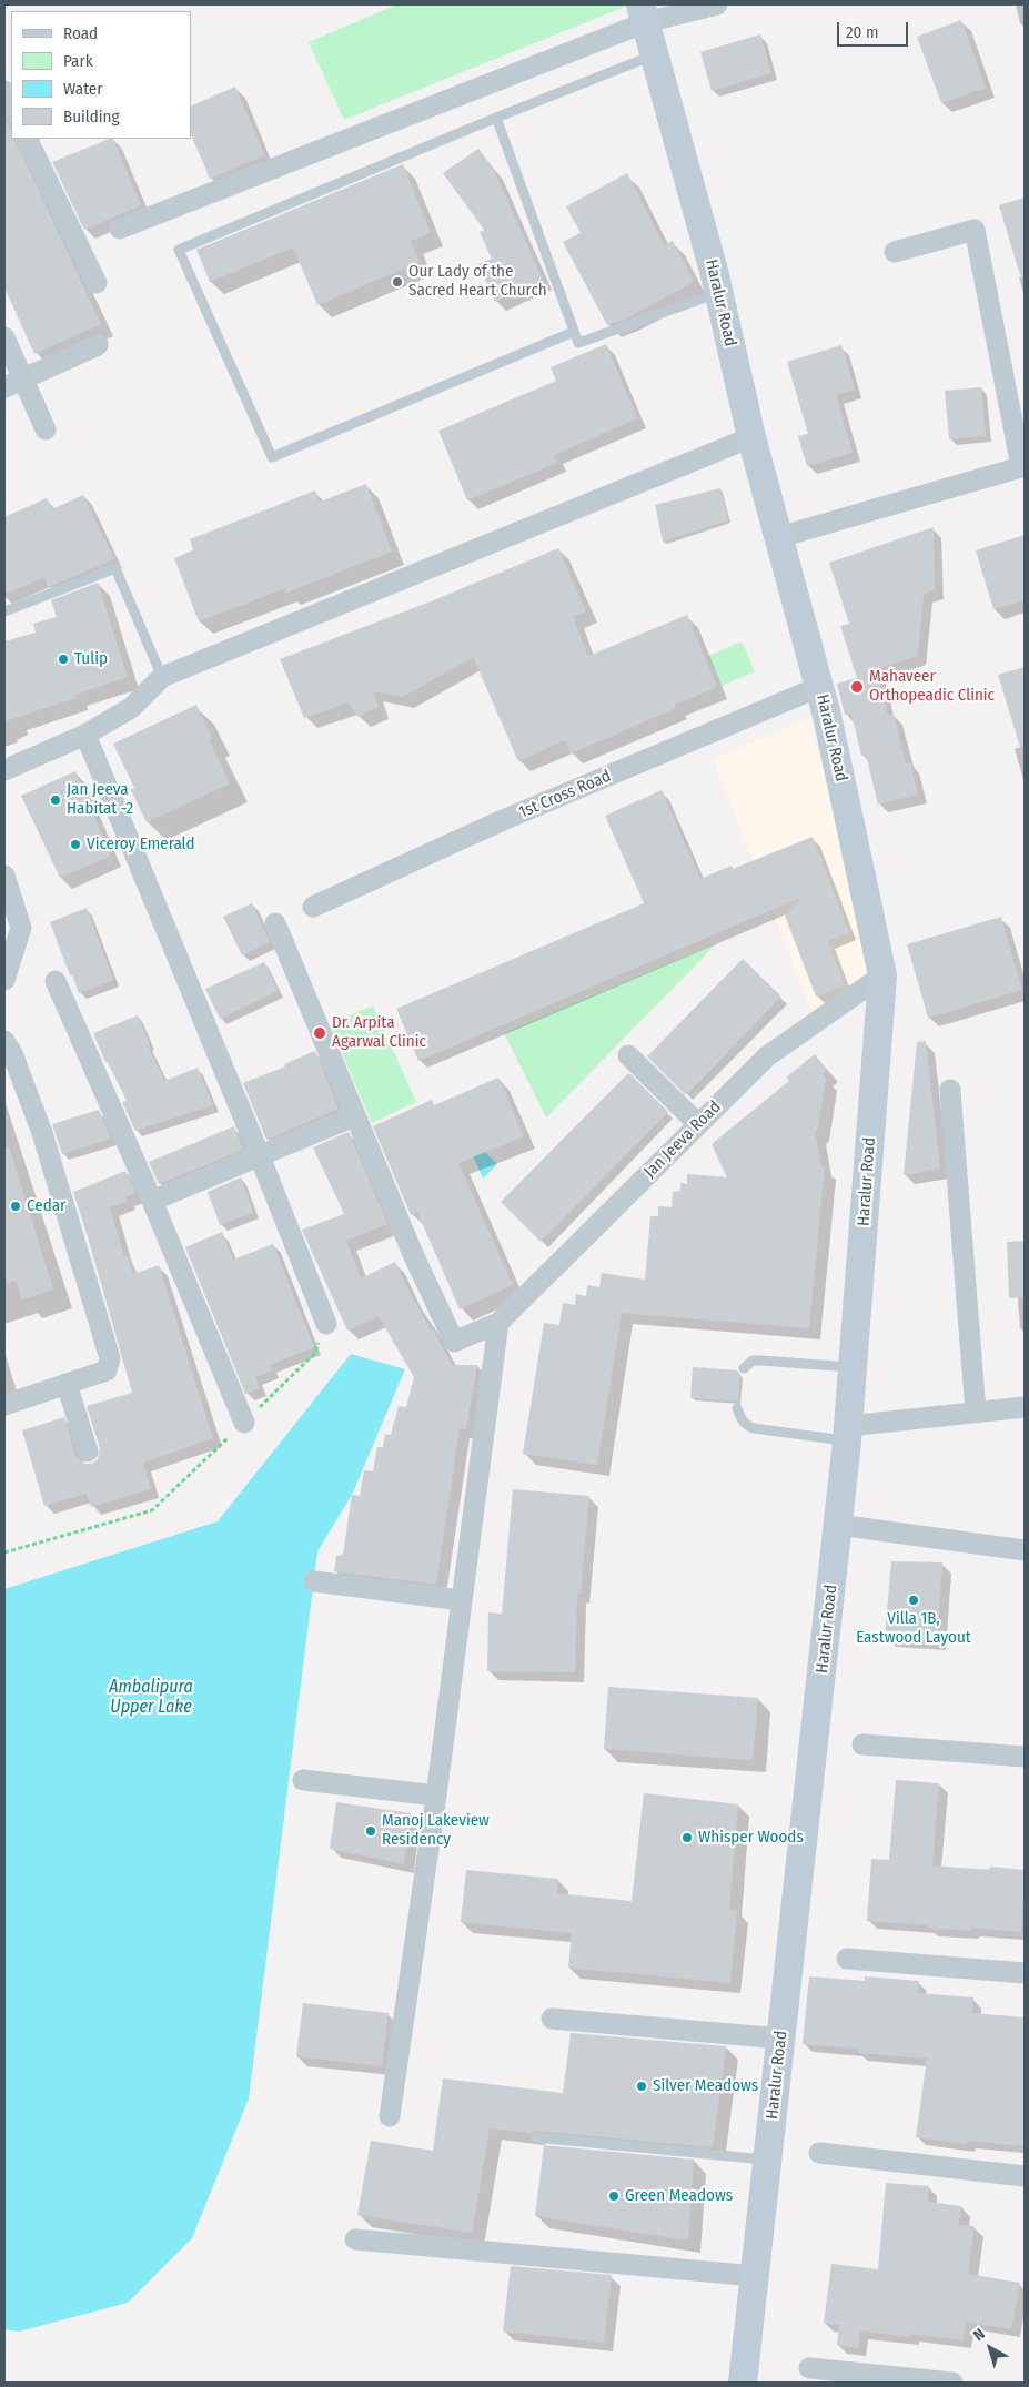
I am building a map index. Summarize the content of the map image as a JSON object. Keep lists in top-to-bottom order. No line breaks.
{"streets":{"street":["Haralur Road","1st Cross Road","Jan Jeeva Road"]},"crossings":[["Haralur Road","1st Cross Road"],["Haralur Road","Jan Jeeva Road"]],"water":["Ambalipura Upper Lake"],"places":["Our Lady of the Sacred Heart Church","Tulip","Mahaveer Orthopeadic Clinic","Jan Jeeva Habitat -2","Viceroy Emerald","Dr. Arpita Agarwal Clinic","Cedar","Villa 1B, Eastwood Layout","Manoj Lakeview Residency","Whisper Woods","Silver Meadows","Green Meadows"],"legend":["Road","Park","Water","Building"],"scale_bar":"20 m","north":"top left"}
